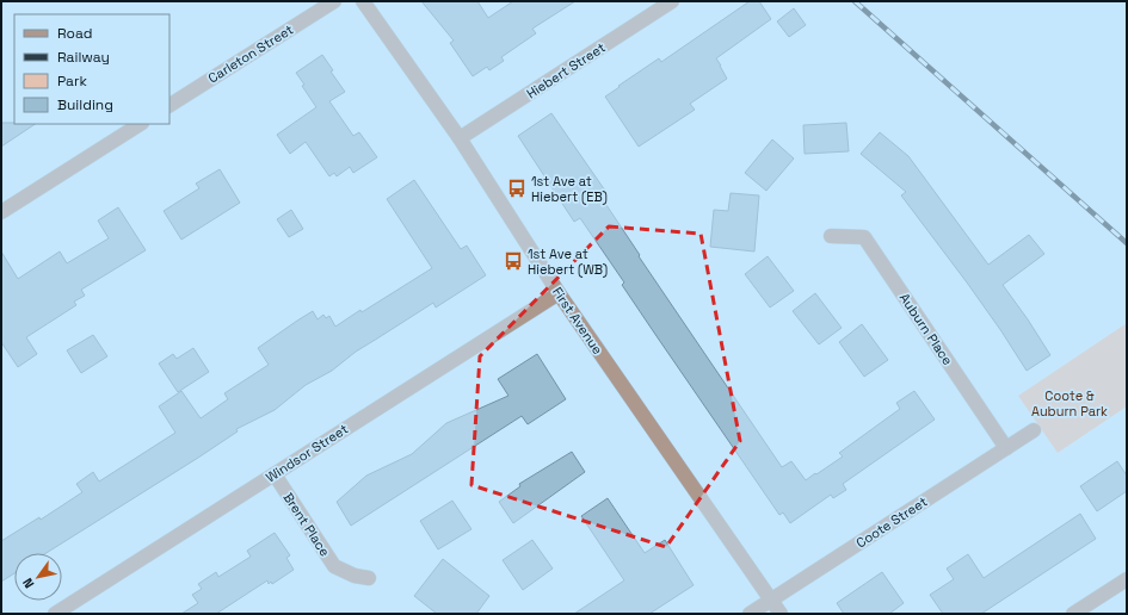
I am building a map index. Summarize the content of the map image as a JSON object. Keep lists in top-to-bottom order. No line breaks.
{"streets":{"street":["Carleton Street","Hiebert Street","First Avenue","Auburn Place","Windsor Street","Coote Street","Brent Place"]},"crossings":[["Hiebert Street","First Avenue"],["First Avenue","Windsor Street"],["First Avenue","Coote Street"],["Auburn Place","Coote Street"],["Windsor Street","Brent Place"]],"parks":["Coote & Auburn Park"],"places":{"bus stop":["1st Ave at Hiebert (EB)","1st Ave at Hiebert (WB)"]},"legend":["Road","Railway","Park","Building"],"north":"bottom left"}
